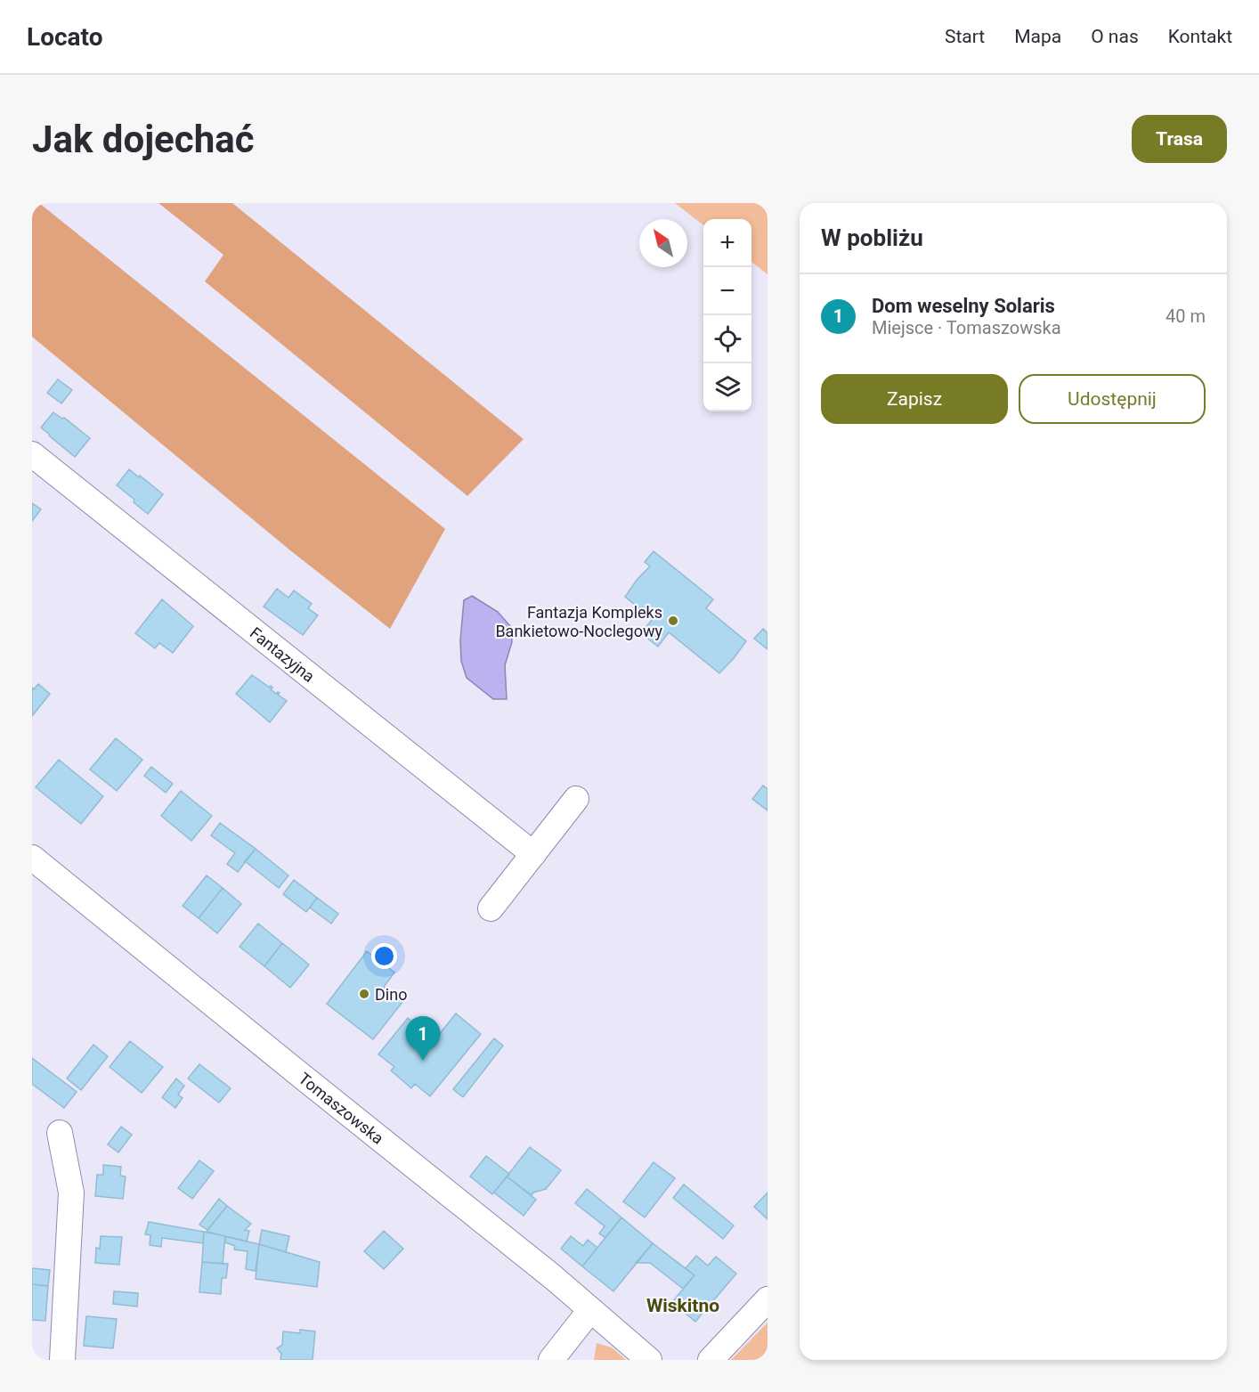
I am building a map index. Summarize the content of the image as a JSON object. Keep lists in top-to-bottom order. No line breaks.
{"streets":{"street":["Fantazyjna","Tomaszowska"]},"districts":["Wiskitno"],"places":["Fantazja Kompleks Bankietowo-Noclegowy","Dino"],"north":"top left","page":{"header":"Locato","nav":["Start","Mapa","O nas","Kontakt"],"buttons":["Trasa",["Zapisz","Udostępnij"]],"title":"Jak dojechać","heading":"W pobliżu","map_buttons":["+","−"],"list":[{"mark":"1","name":"Dom weselny Solaris","note":"Miejsce · Tomaszowska","value":"40 m"}],"pins":"1"}}
